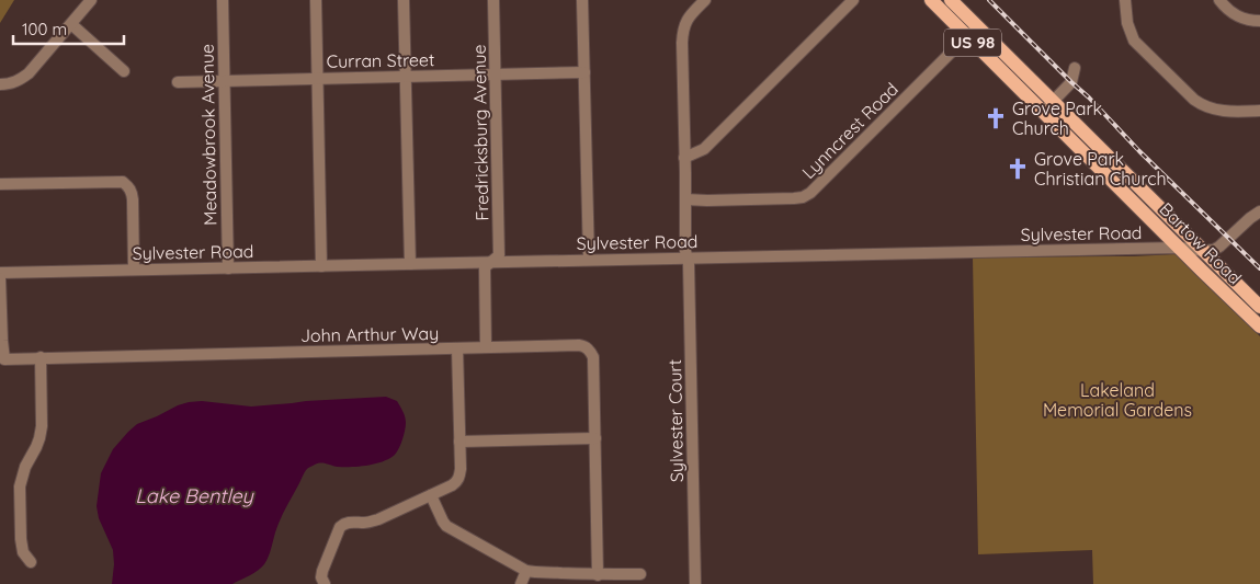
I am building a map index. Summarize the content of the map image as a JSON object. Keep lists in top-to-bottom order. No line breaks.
{"streets":{"main road":["US 98","Bartow Road"],"street":["Curran Street","Lynncrest Road","Fredricksburg Avenue","Meadowbrook Avenue","Sylvester Road","John Arthur Way","Sylvester Court"]},"crossings":[["Curran Street","Fredricksburg Avenue"],["Curran Street","Meadowbrook Avenue"],["Lynncrest Road","Bartow Road"],["Lynncrest Road","Sylvester Court"],["Fredricksburg Avenue","Sylvester Road"],["Meadowbrook Avenue","Sylvester Road"],["Sylvester Road","Bartow Road"],["Sylvester Road","Sylvester Court"]],"water":["Lake Bentley"],"parks":["Lakeland Memorial Gardens"],"places":{"church":["Grove Park Church","Grove Park Christian Church"]},"scale_bar":"100 m"}
